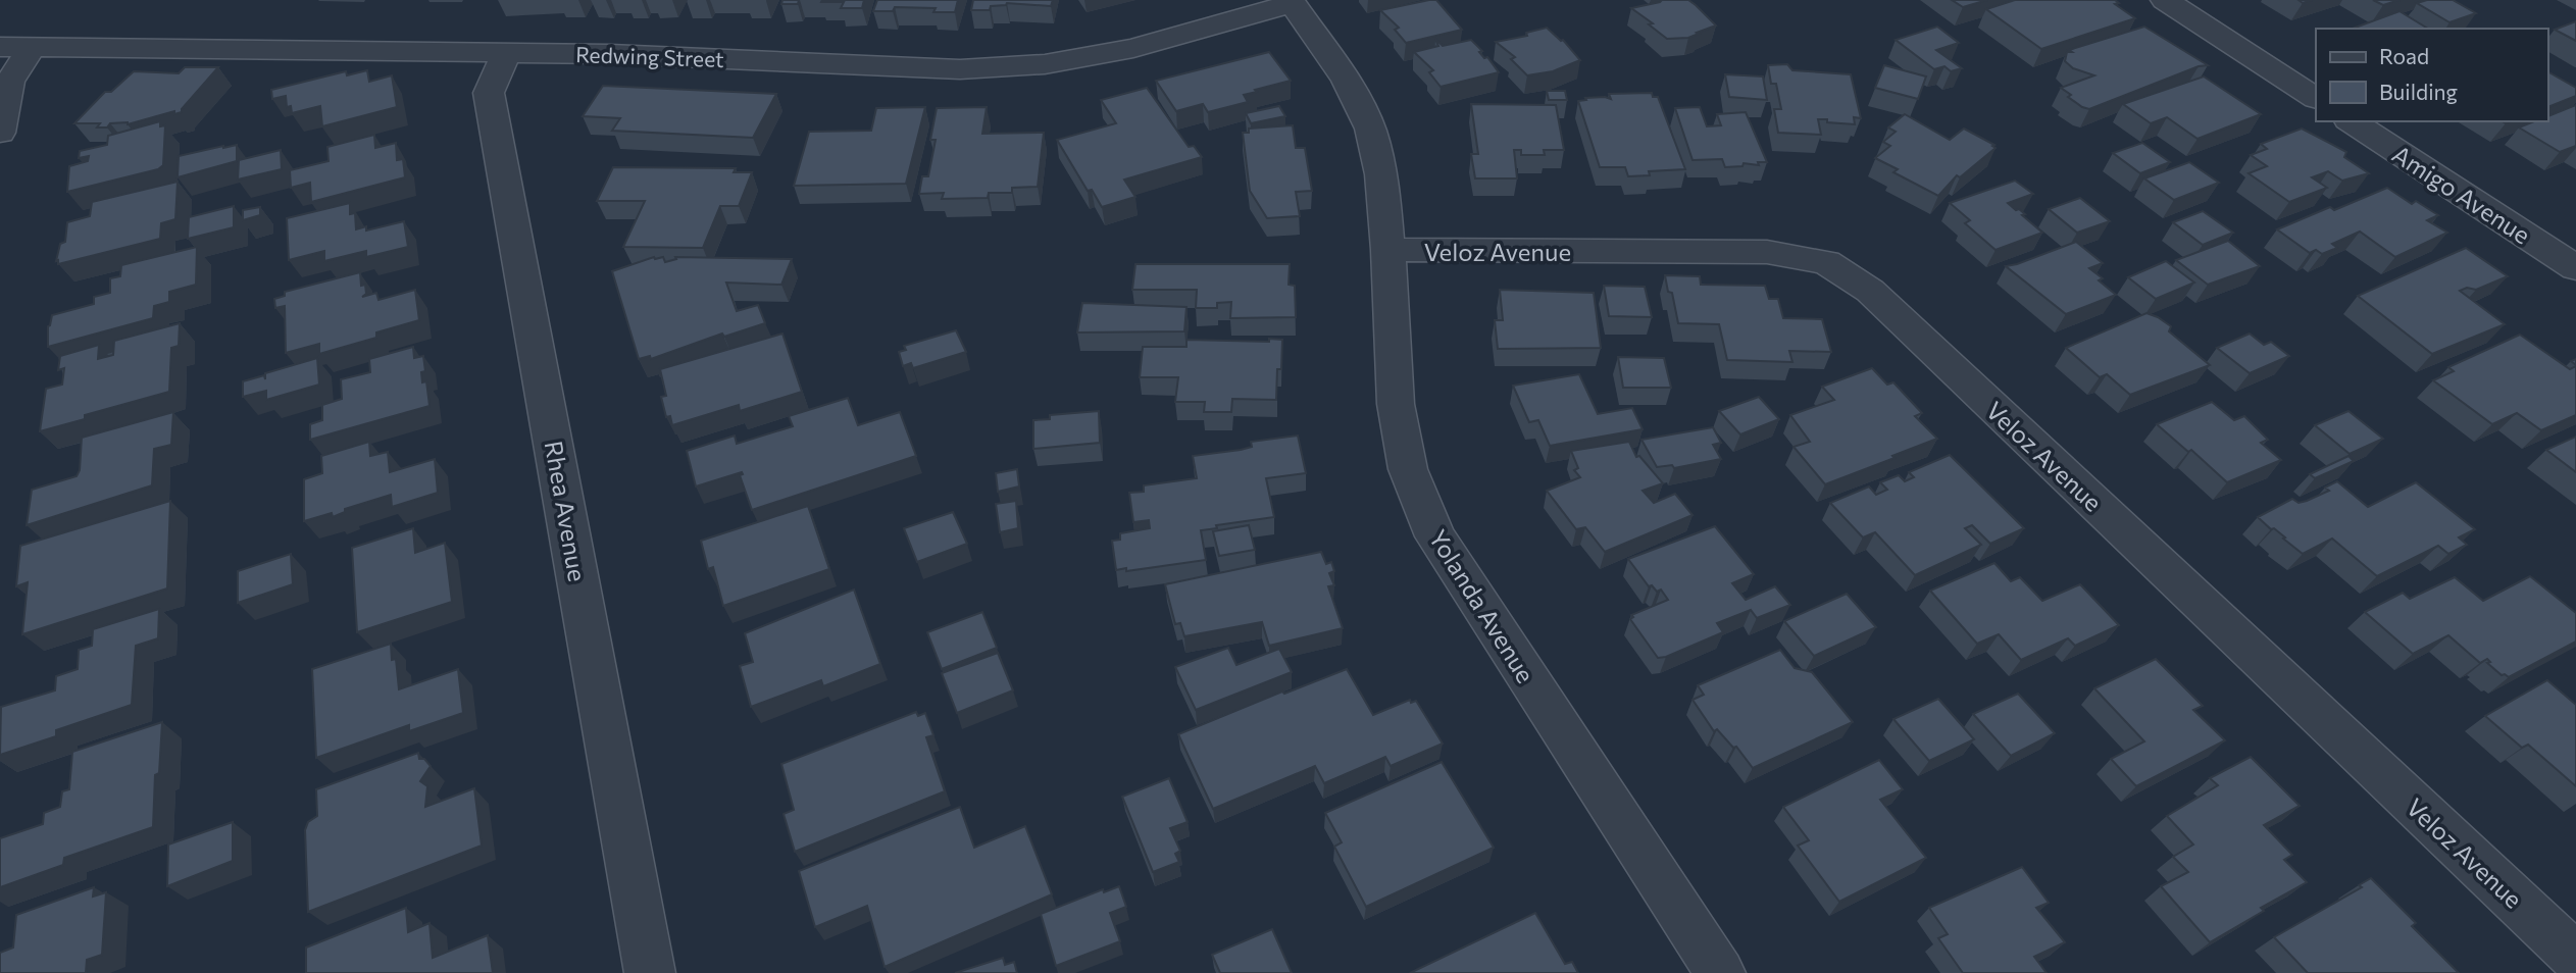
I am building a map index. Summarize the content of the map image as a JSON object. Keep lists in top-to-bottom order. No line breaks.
{"streets":{"street":["Redwing Street","Amigo Avenue","Veloz Avenue","Rhea Avenue","Yolanda Avenue"]},"crossings":[["Redwing Street","Rhea Avenue"],["Redwing Street","Yolanda Avenue"],["Veloz Avenue","Yolanda Avenue"]],"legend":["Road","Building"]}
